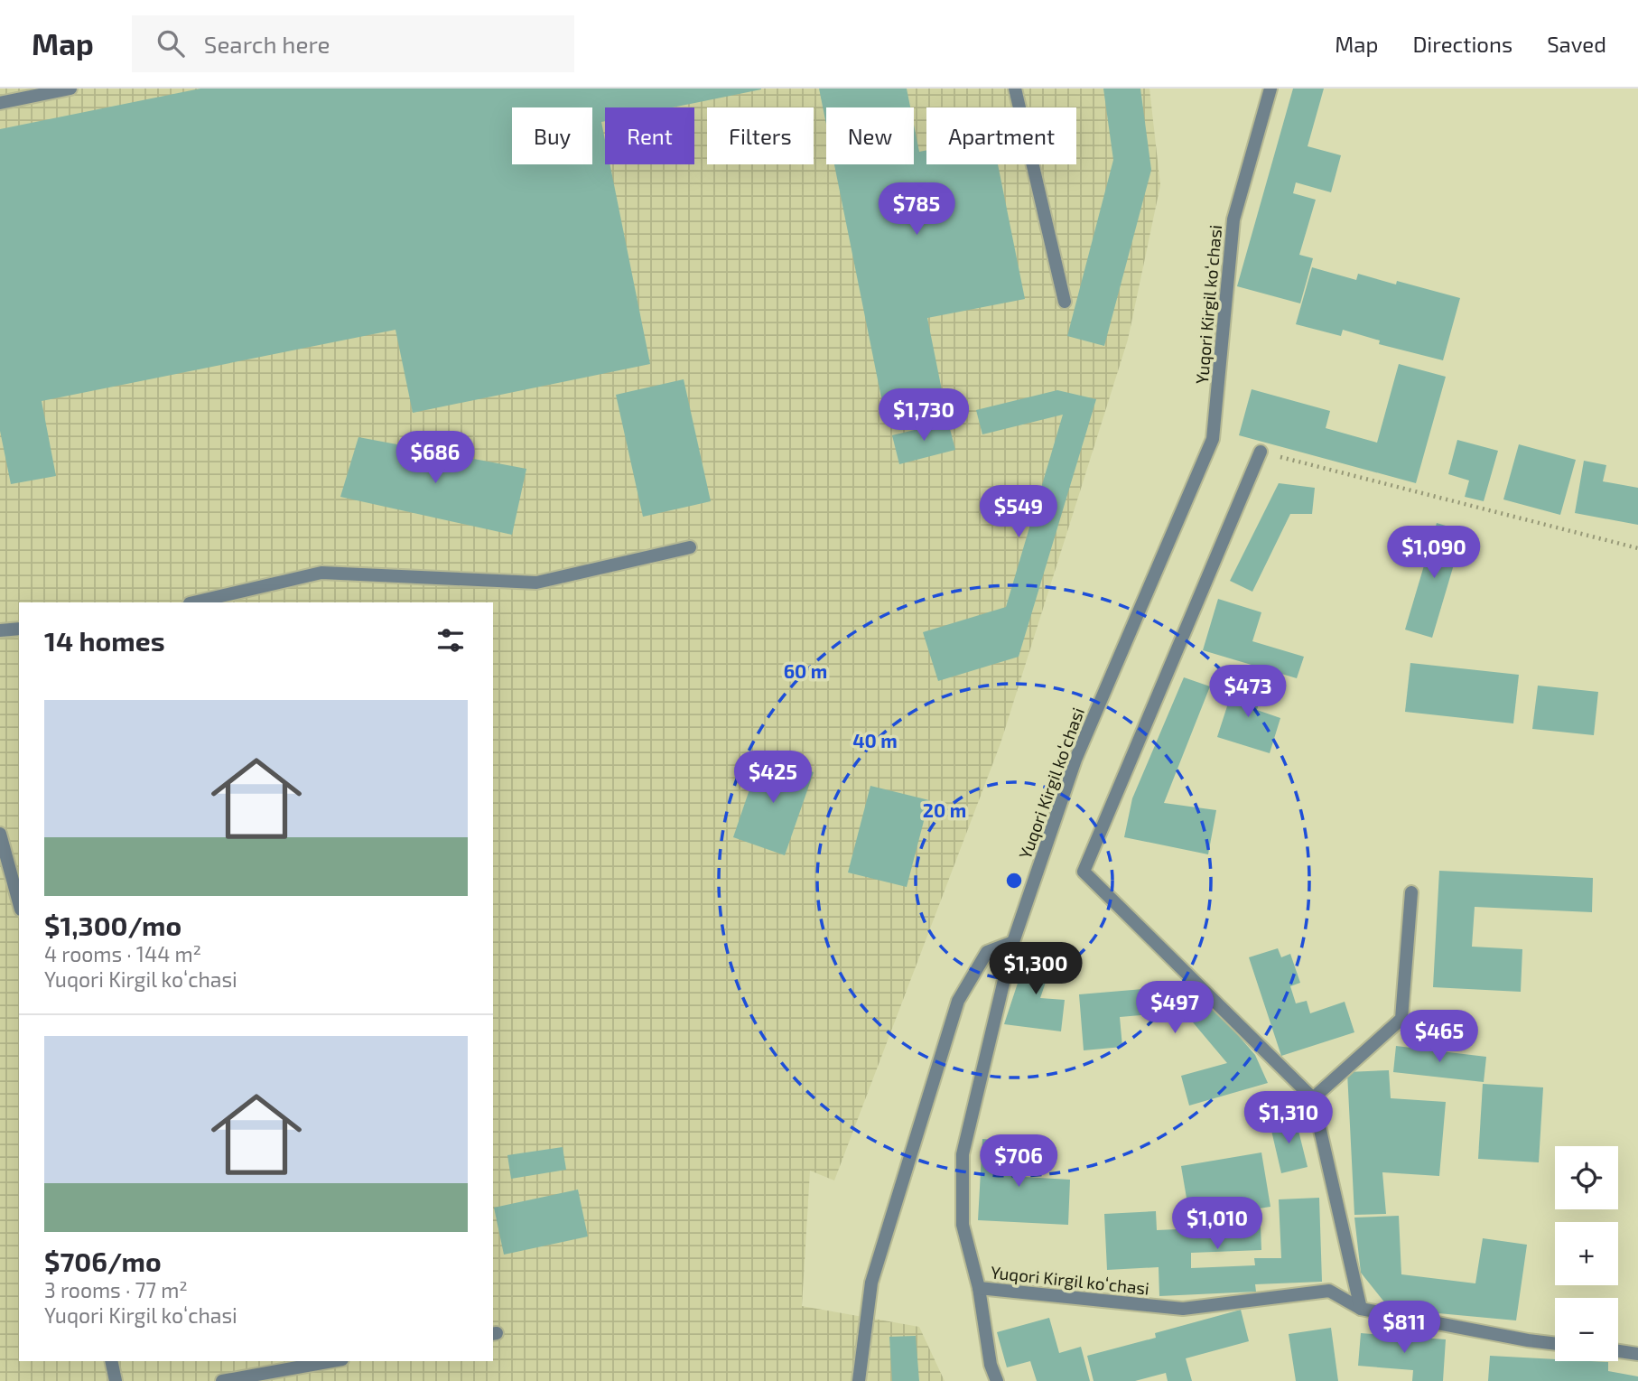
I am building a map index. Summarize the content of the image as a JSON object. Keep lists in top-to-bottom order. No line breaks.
{"streets":{"street":["Yuqori Kirgil koʻchasi"]},"page":{"header":"Map","search":"Search here","nav":["Map","Directions","Saved"],"chip":["Buy","Rent","Filters","New","Apartment"],"price":["$785","$1,730","$686","$549","$1,090","$473","$425","$1,300","$497","$465","$1,310","$706","$1,010","$811"],"heading":"14 homes","list":[{"name":"$1,300/mo","note":"4 rooms · 144 m² · Yuqori Kirgil koʻchasi"},{"name":"$706/mo","note":"3 rooms · 77 m² · Yuqori Kirgil koʻchasi"}],"map_buttons":["+","−"]},"rings":["60 m","40 m","20 m"]}
